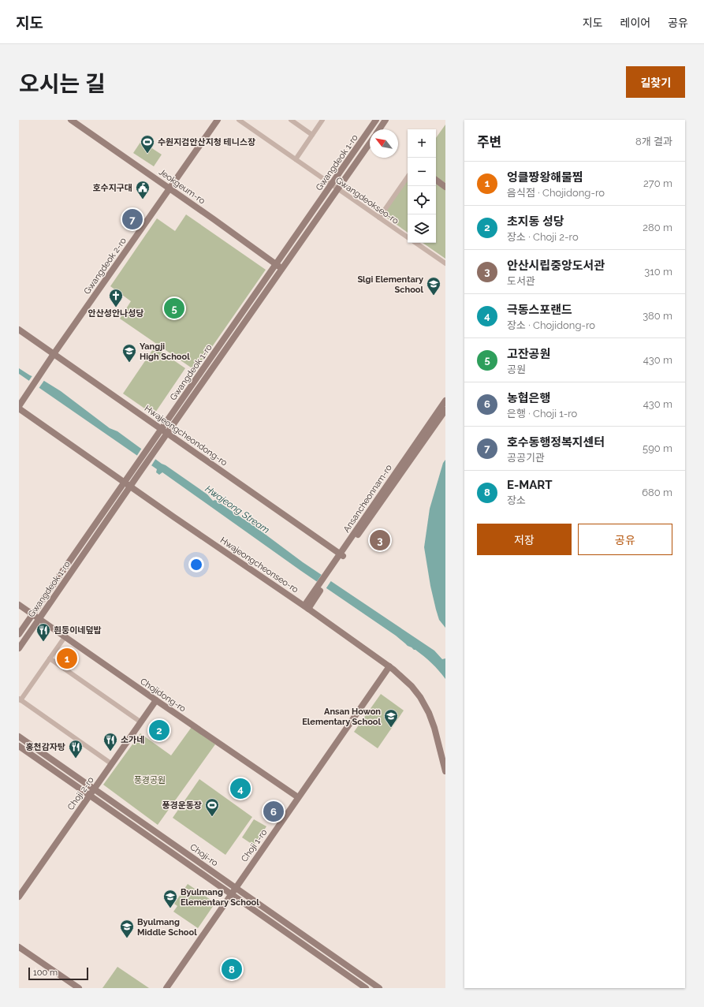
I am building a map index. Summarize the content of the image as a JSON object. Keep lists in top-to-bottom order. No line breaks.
{"streets":{"street":["Gwangdeok 1-ro","Jeokgeum-ro","Gwangdeokseo-ro","Gwangdeok 2-ro","Hwajeongcheondong-ro","Ansancheonnam-ro","Hwajeongcheonseo-ro","Chojidong-ro","Choji 2-ro","Choji 1-ro","Choji-ro"]},"crossings":[["Gwangdeok 1-ro","Jeokgeum-ro"],["Gwangdeok 1-ro","Gwangdeokseo-ro"],["Gwangdeok 1-ro","Hwajeongcheondong-ro"],["Gwangdeok 1-ro","Hwajeongcheonseo-ro"],["Gwangdeok 1-ro","Chojidong-ro"],["Jeokgeum-ro","Gwangdeok 2-ro"],["Gwangdeok 2-ro","Hwajeongcheondong-ro"],["Hwajeongcheondong-ro","Ansancheonnam-ro"],["Ansancheonnam-ro","Hwajeongcheonseo-ro"],["Hwajeongcheonseo-ro","Choji 1-ro"],["Chojidong-ro","Choji 2-ro"],["Chojidong-ro","Choji 1-ro"],["Choji 2-ro","Choji-ro"],["Choji 1-ro","Choji-ro"]],"water":["Hwajeong Stream"],"parks":["풍경공원"],"places":{"sports":["수원지검안산지청 테니스장","풍경운동장"],"public building":["호수지구대"],"school or university":["Slgi Elementary School","Yangji High School","Ansan Howon Elementary School","Byulmang Elementary School","Byulmang Middle School"],"church":["안산성안나성당"],"restaurant":["흰둥이네덮밥","소가네","홍천감자탕"]},"scale_bar":"100 m","north":"top left","page":{"header":"지도","nav":["지도","레이어","공유"],"title":"오시는 길","buttons":["길찾기",["저장","공유"]],"heading":["주변","8개 결과"],"map_buttons":["+","−"],"list":[{"mark":"1","name":"엉클짱왕해물찜","note":"음식점 · Chojidong-ro","value":"270 m"},{"mark":"2","name":"초지동 성당","note":"장소 · Choji 2-ro","value":"280 m"},{"mark":"3","name":"안산시립중앙도서관","note":"도서관","value":"310 m"},{"mark":"4","name":"극동스포랜드","note":"장소 · Chojidong-ro","value":"380 m"},{"mark":"5","name":"고잔공원","note":"공원","value":"430 m"},{"mark":"6","name":"농협은행","note":"은행 · Choji 1-ro","value":"430 m"},{"mark":"7","name":"호수동행정복지센터","note":"공공기관","value":"590 m"},{"mark":"8","name":"E-MART","note":"장소","value":"680 m"}],"pins":["7","5","3","1","2","4","6","8"],"scale":"100 m"}}
